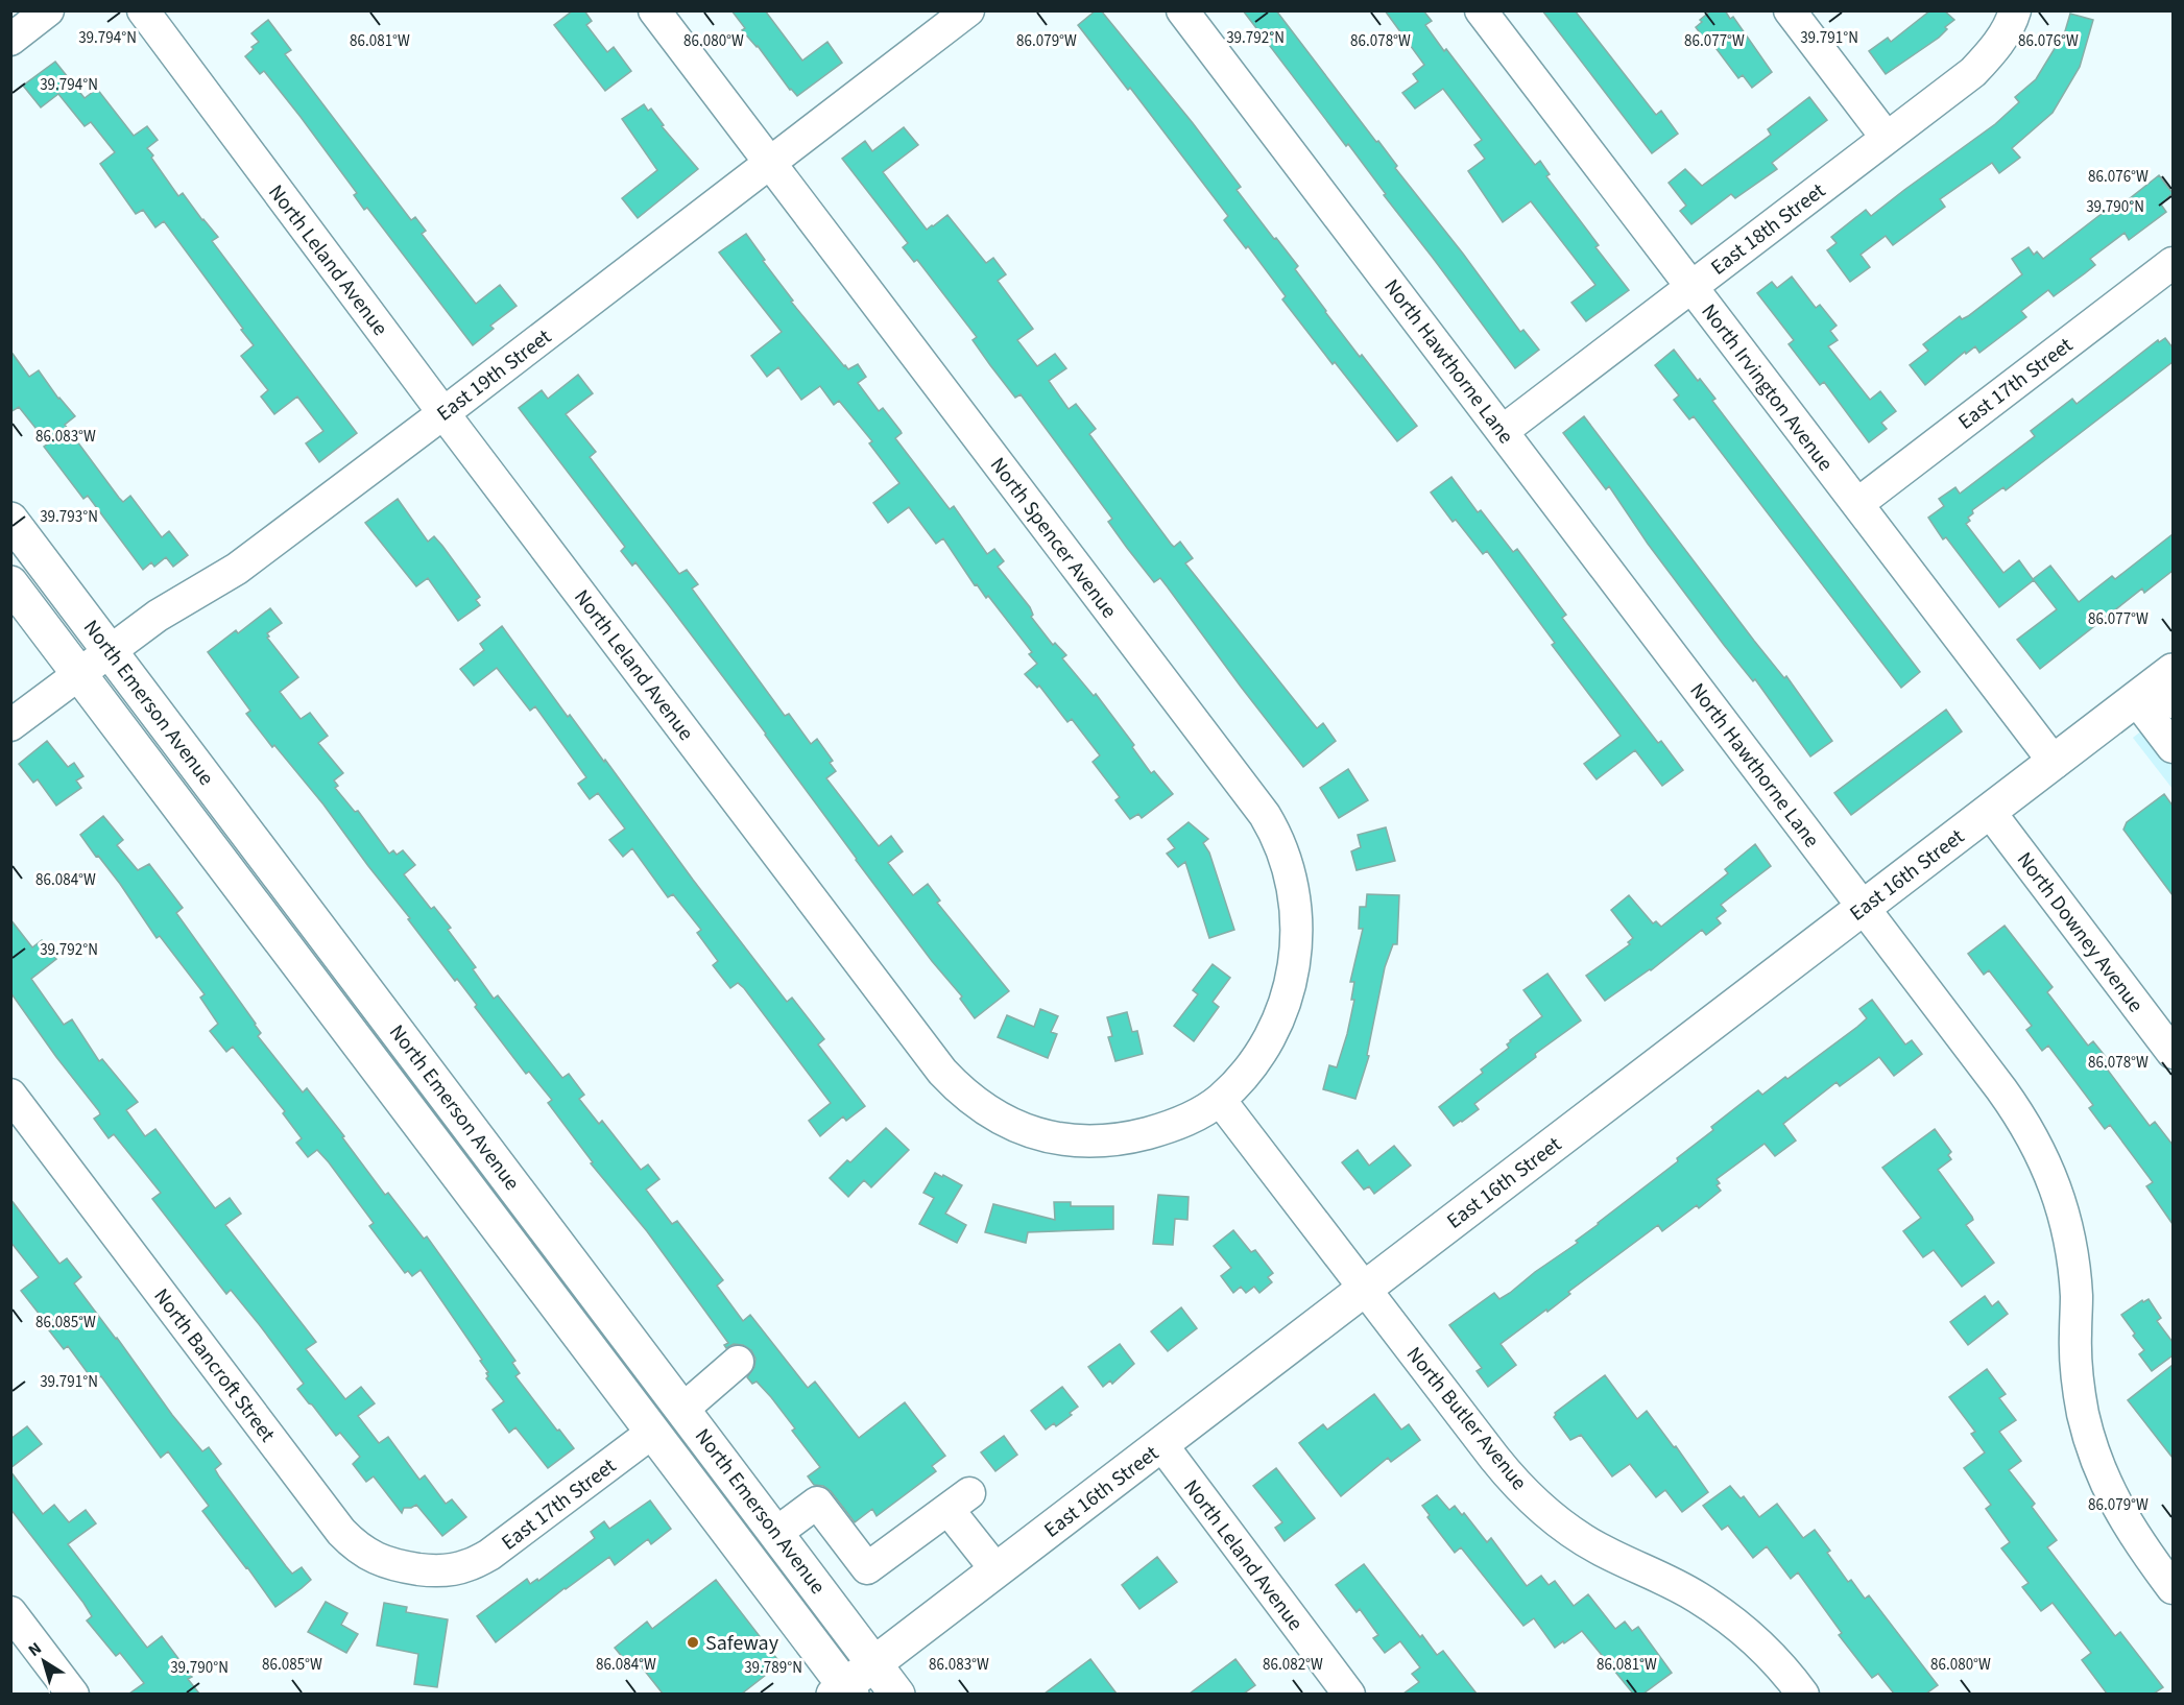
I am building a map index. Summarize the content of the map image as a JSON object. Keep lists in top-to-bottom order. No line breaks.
{"streets":{"main road":["North Emerson Avenue","East 16th Street"],"street":["East 18th Street","North Leland Avenue","North Hawthorne Lane","East 19th Street","East 17th Street","North Irvington Avenue","North Spencer Avenue","North Downey Avenue","North Bancroft Street","North Butler Avenue"]},"crossings":[["East 18th Street","North Hawthorne Lane"],["East 18th Street","North Irvington Avenue"],["North Leland Avenue","East 19th Street"],["North Leland Avenue","North Spencer Avenue"],["North Leland Avenue","East 16th Street"],["North Leland Avenue","North Butler Avenue"],["North Hawthorne Lane","East 16th Street"],["East 19th Street","North Spencer Avenue"],["East 19th Street","North Emerson Avenue"],["East 17th Street","North Irvington Avenue"],["East 17th Street","North Emerson Avenue"],["East 17th Street","North Bancroft Street"],["North Irvington Avenue","East 16th Street"],["North Spencer Avenue","North Butler Avenue"],["North Emerson Avenue","East 16th Street"],["East 16th Street","North Downey Avenue"],["East 16th Street","North Butler Avenue"]],"places":["Safeway"],"north":"top left","coordinates":["39.794°N","39.792°N","39.791°N","86.081°W","86.080°W","86.079°W","86.078°W","86.077°W","86.076°W","39.790°N","86.083°W","39.793°N","86.084°W","86.085°W","86.082°W","39.789°N"]}
